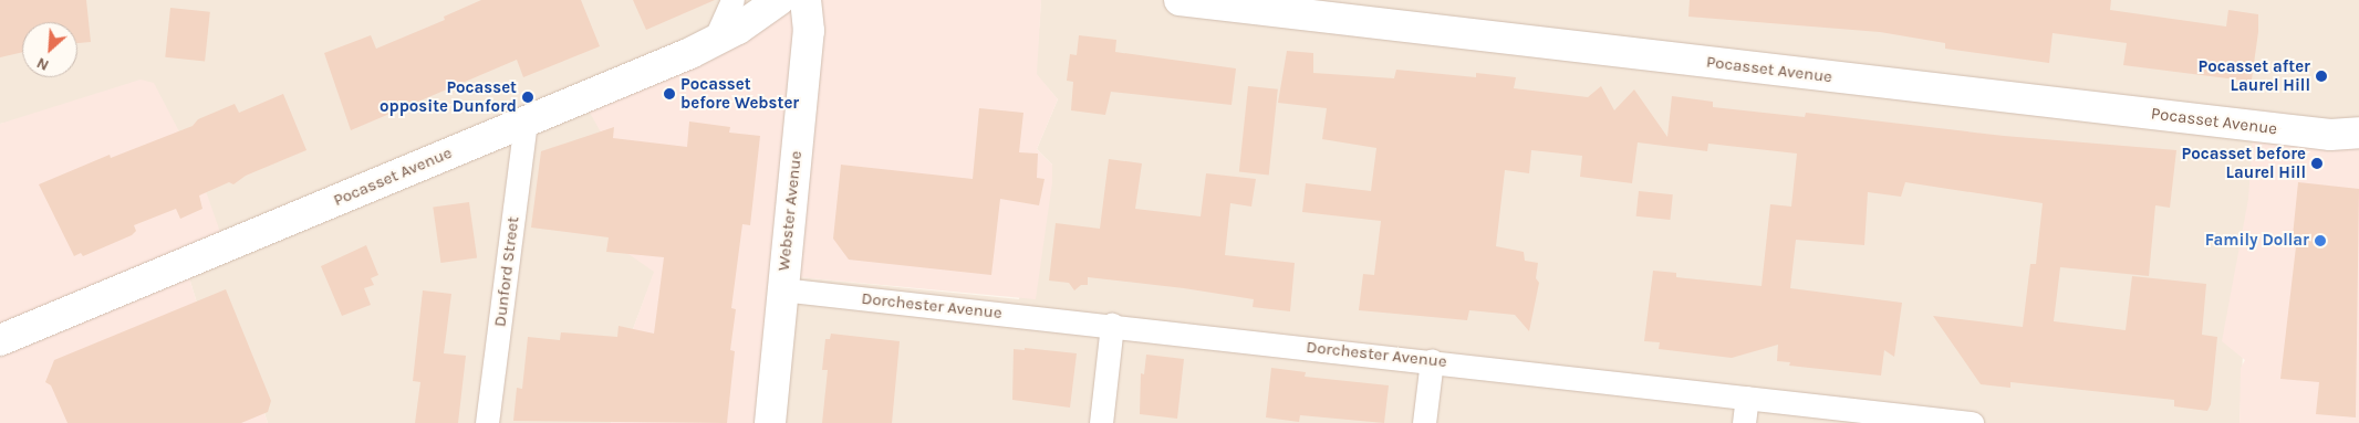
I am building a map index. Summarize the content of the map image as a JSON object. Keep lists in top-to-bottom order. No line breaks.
{"streets":{"main road":["Pocasset Avenue","Webster Avenue"],"street":["Dunford Street","Dorchester Avenue"]},"crossings":[["Pocasset Avenue","Dunford Street"],["Webster Avenue","Dorchester Avenue"]],"places":["Pocasset after Laurel Hill","Pocasset before Webster","Pocasset opposite Dunford","Pocasset before Laurel Hill","Family Dollar"],"north":"bottom left"}
